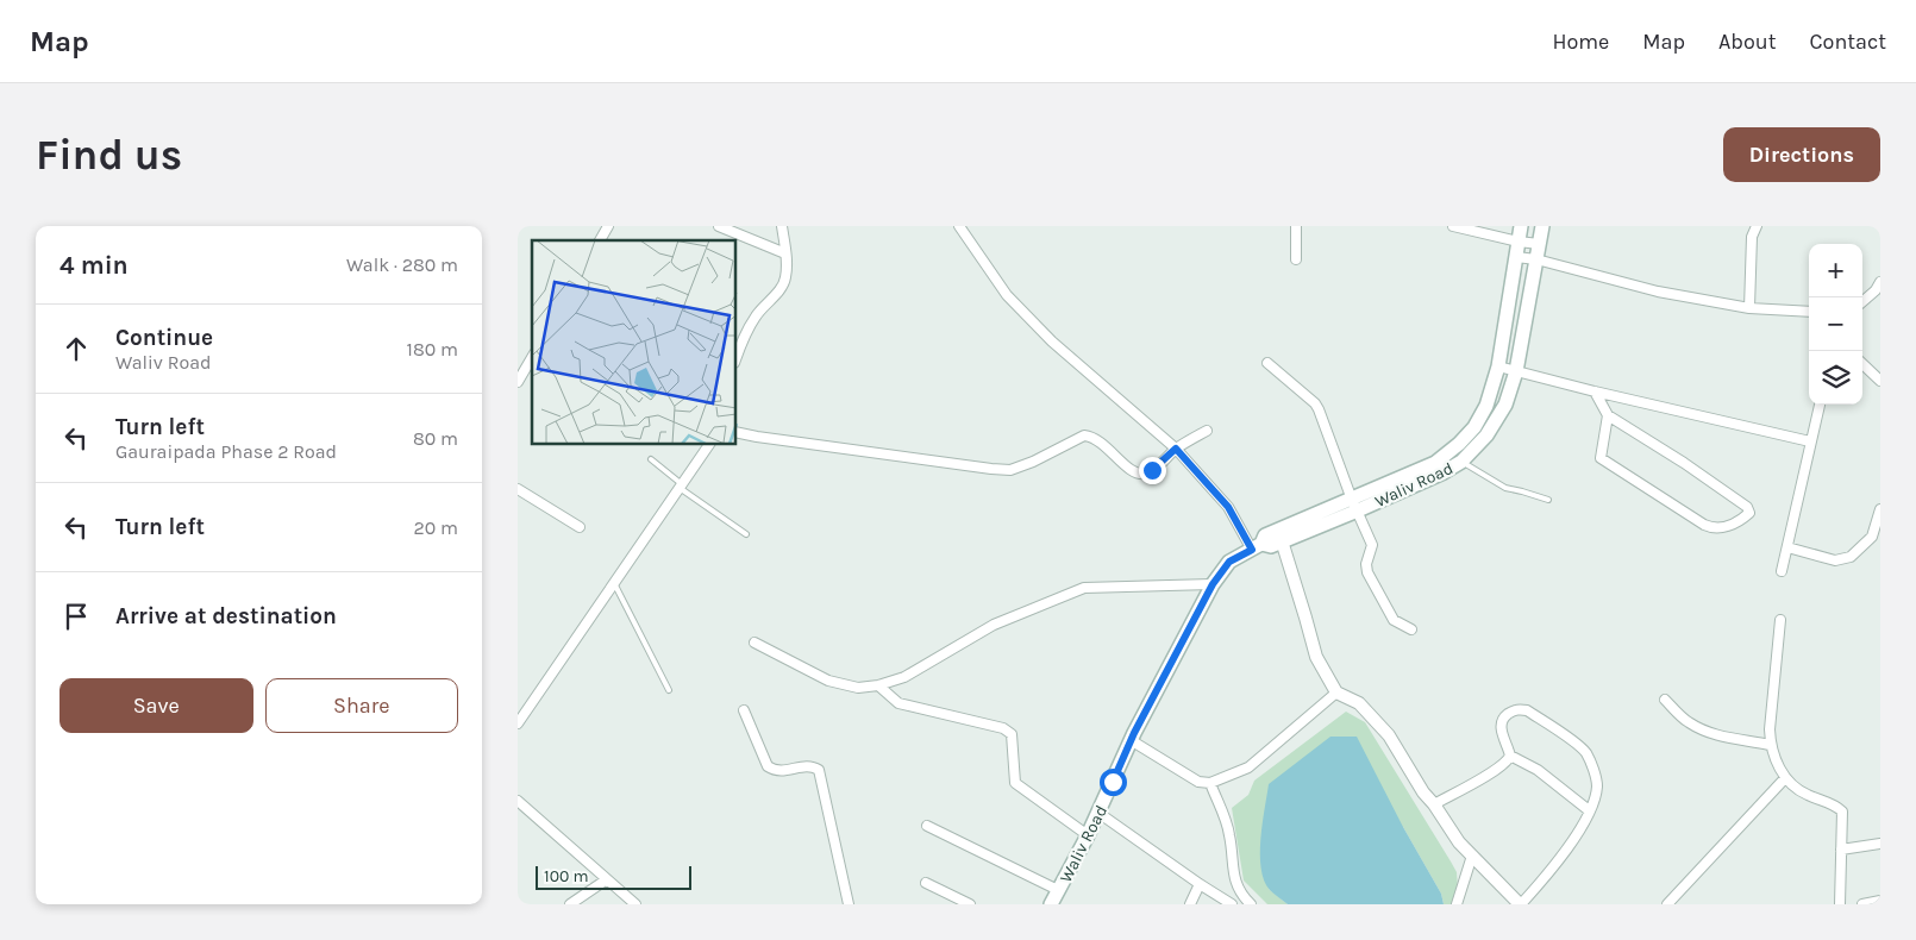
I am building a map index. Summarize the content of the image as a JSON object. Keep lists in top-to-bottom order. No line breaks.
{"streets":{"main road":["Waliv Road"]},"scale_bar":"100 m","page":{"header":"Map","nav":["Home","Map","About","Contact"],"buttons":["Directions",["Save","Share"]],"title":"Find us","heading":["4 min","Walk · 280 m"],"map_buttons":["+","−"],"list":[["Continue","Waliv Road","180 m"],["Turn left","Gauraipada Phase 2 Road","80 m"],["Turn left","20 m"],"Arrive at destination"],"scale":"100 m"}}
